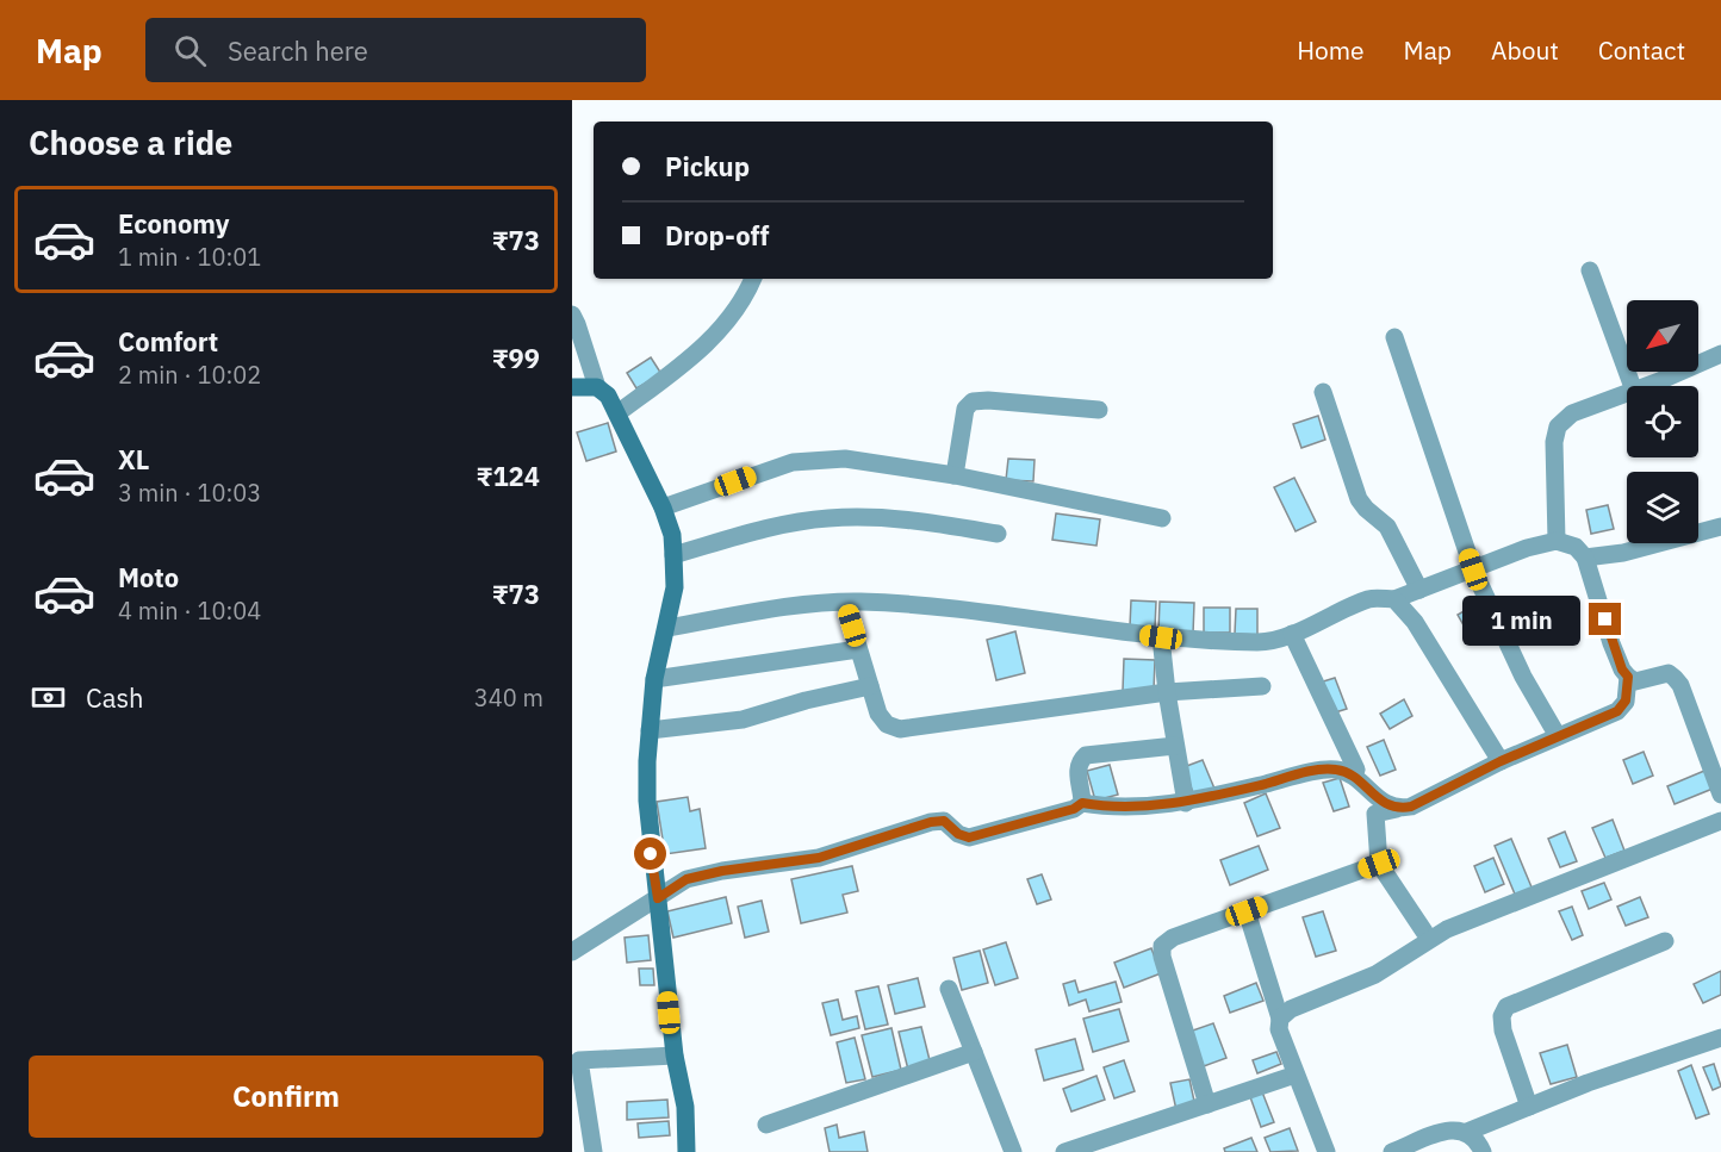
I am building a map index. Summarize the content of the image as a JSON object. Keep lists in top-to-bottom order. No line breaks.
{"north":"bottom left","page":{"header":"Map","search":"Search here","nav":["Home","Map","About","Contact"],"heading":"Choose a ride","banner":["Pickup","Drop-off"],"list":[{"name":"Economy","note":"1 min · 10:01","value":"₹73"},{"name":"Comfort","note":"2 min · 10:02","value":"₹99"},{"name":"XL","note":"3 min · 10:03","value":"₹124"},{"name":"Moto","note":"4 min · 10:04","value":"₹73"}],"bubble":"1 min","pay":["Cash","340 m"],"buttons":"Confirm"}}
